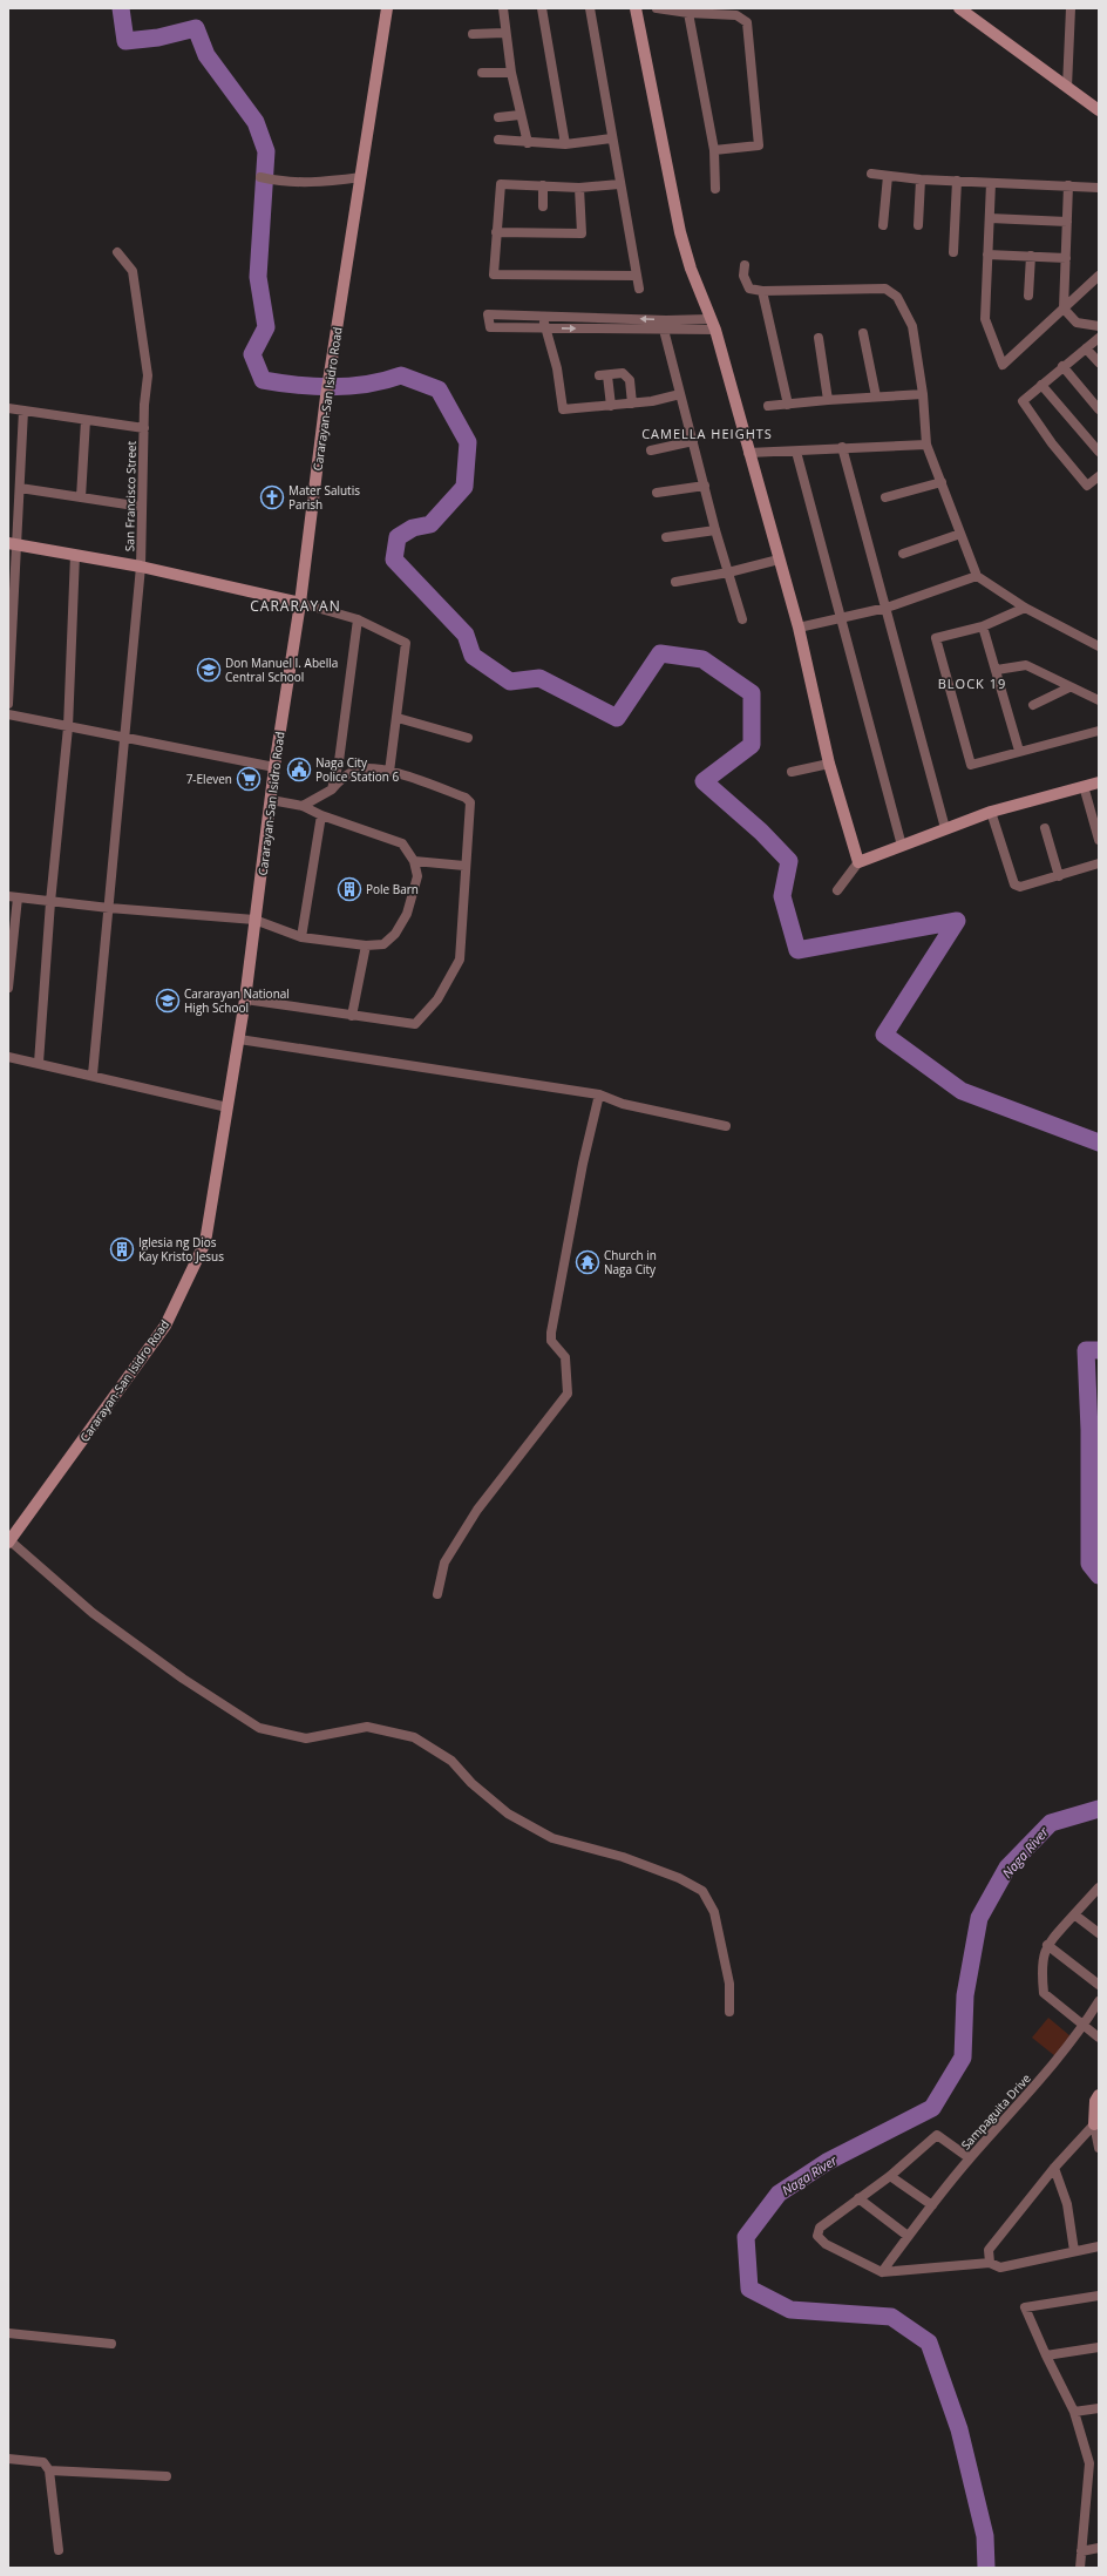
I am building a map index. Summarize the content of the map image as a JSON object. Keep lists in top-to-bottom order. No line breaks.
{"streets":{"main road":["Cararayan-San Isidro Road"],"street":["San Francisco Street","Sampaguita Drive"]},"districts":["CAMELLA HEIGHTS","CARARAYAN","BLOCK 19"],"water":["Naga River"],"places":{"church":["Mater Salutis Parish"],"school or university":["Don Manuel I. Abella Central School","Cararayan National High School"],"public building":["Naga City Police Station 6"],"supermarket":["7-Eleven"],"building":["Pole Barn","Iglesia ng Dios Kay Kristo Jesus"],"temple":["Church in Naga City"]}}
